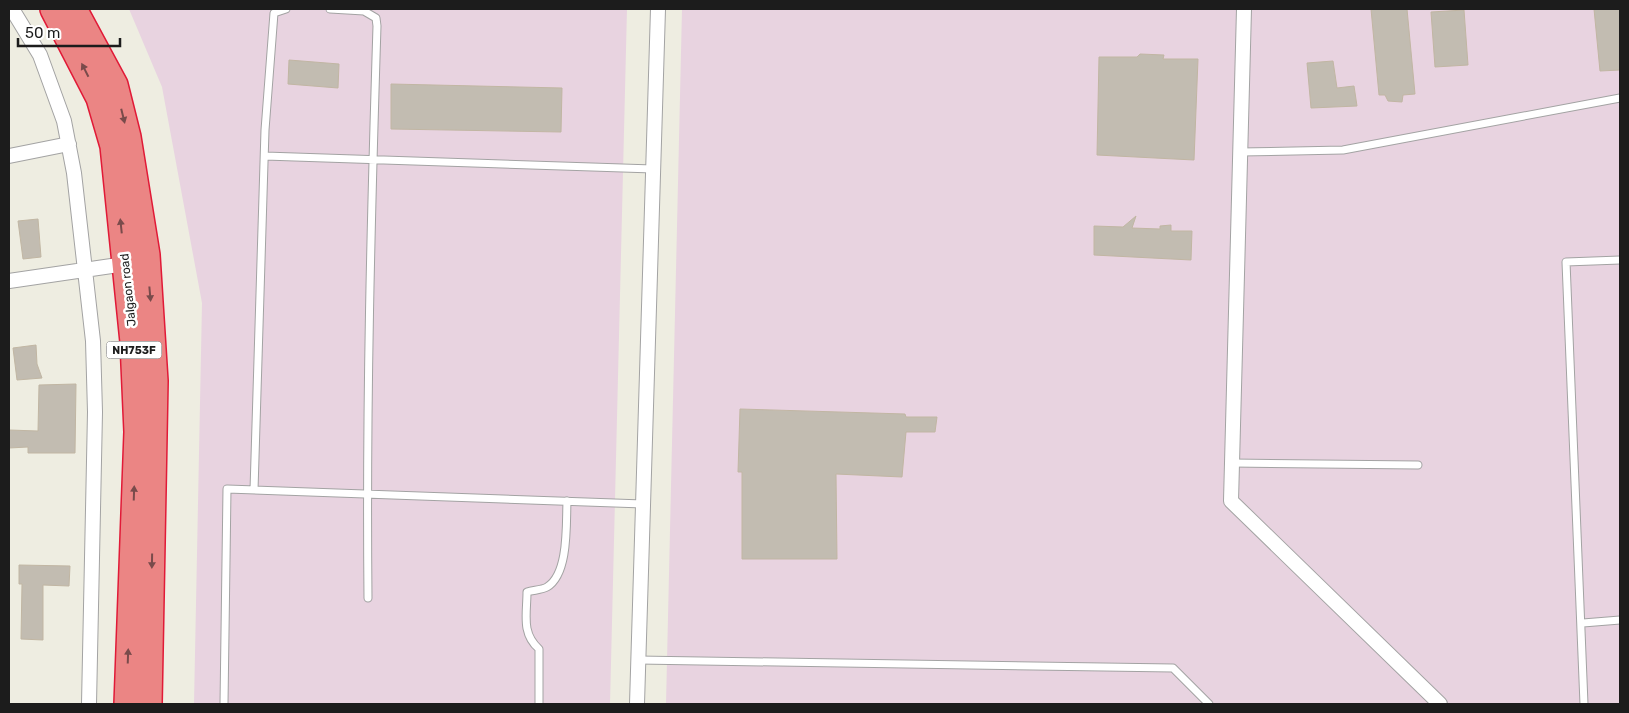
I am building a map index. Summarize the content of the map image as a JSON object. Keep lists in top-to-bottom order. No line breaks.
{"streets":{"highway":["Jalgaon road","NH753F"]},"scale_bar":"50 m"}
